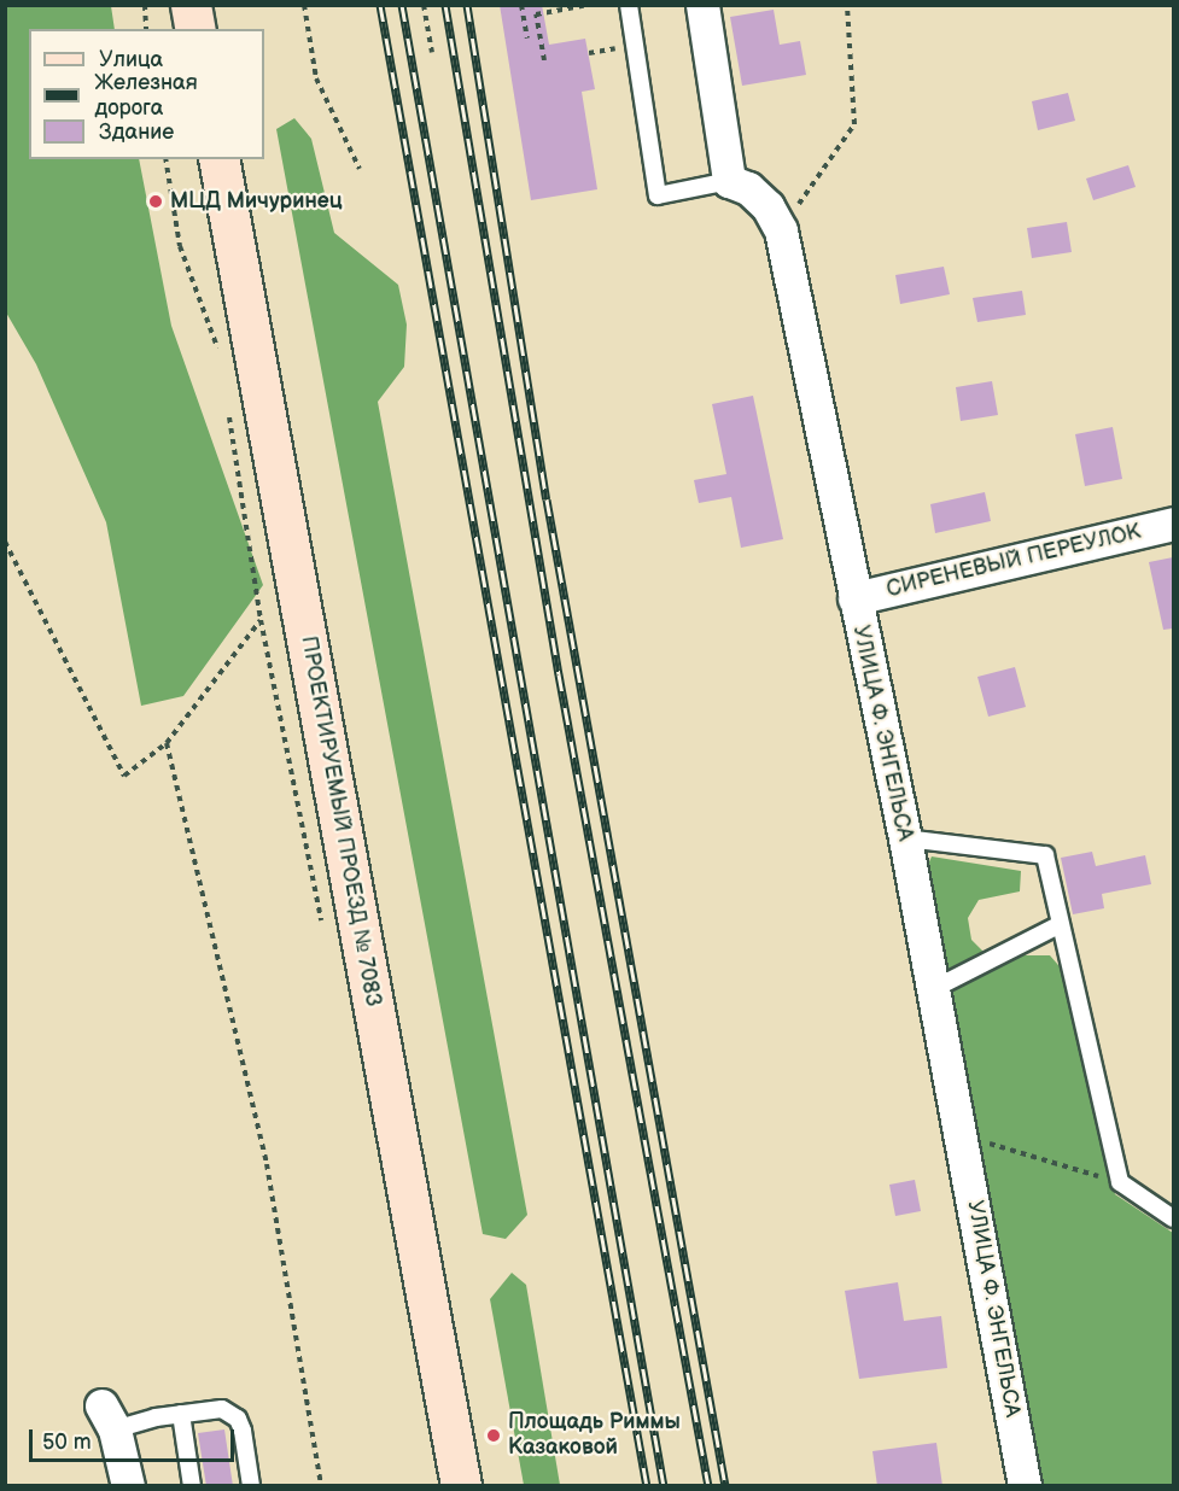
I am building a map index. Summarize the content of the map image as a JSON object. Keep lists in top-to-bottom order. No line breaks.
{"streets":{"main road":["ПРОЕКТИРУЕМЫЙ ПРОЕЗД № 7083"],"street":["СИРЕНЕВЫЙ ПЕРЕУЛОК","УЛИЦА Ф. ЭНГЕЛЬСА"]},"crossings":[["СИРЕНЕВЫЙ ПЕРЕУЛОК","УЛИЦА Ф. ЭНГЕЛЬСА"]],"places":["МЦД Мичуринец","Площадь Риммы Казаковой"],"legend":["Улица","Железная дорога","Здание"],"scale_bar":"50 m"}
